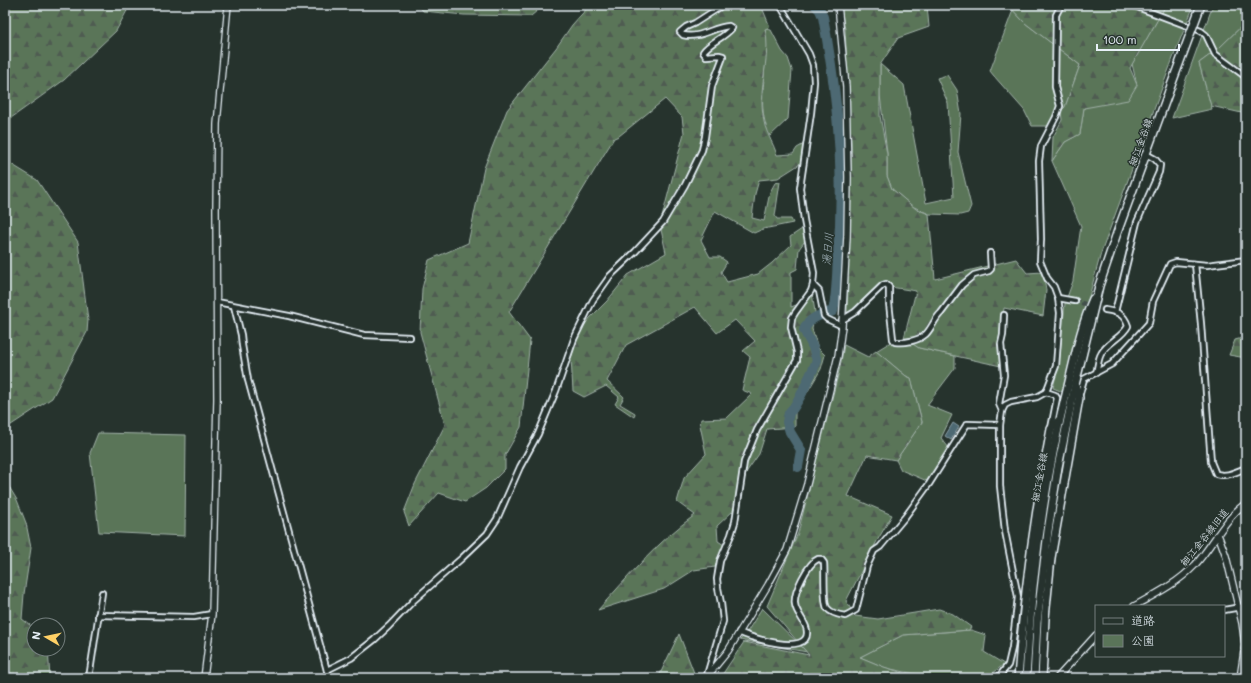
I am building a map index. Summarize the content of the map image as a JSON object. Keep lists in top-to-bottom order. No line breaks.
{"streets":{"main road":["細江金谷線"],"street":["細江金谷線旧道"]},"water":["湯日川"],"legend":["道路","公園"],"scale_bar":"100 m","north":"left"}
